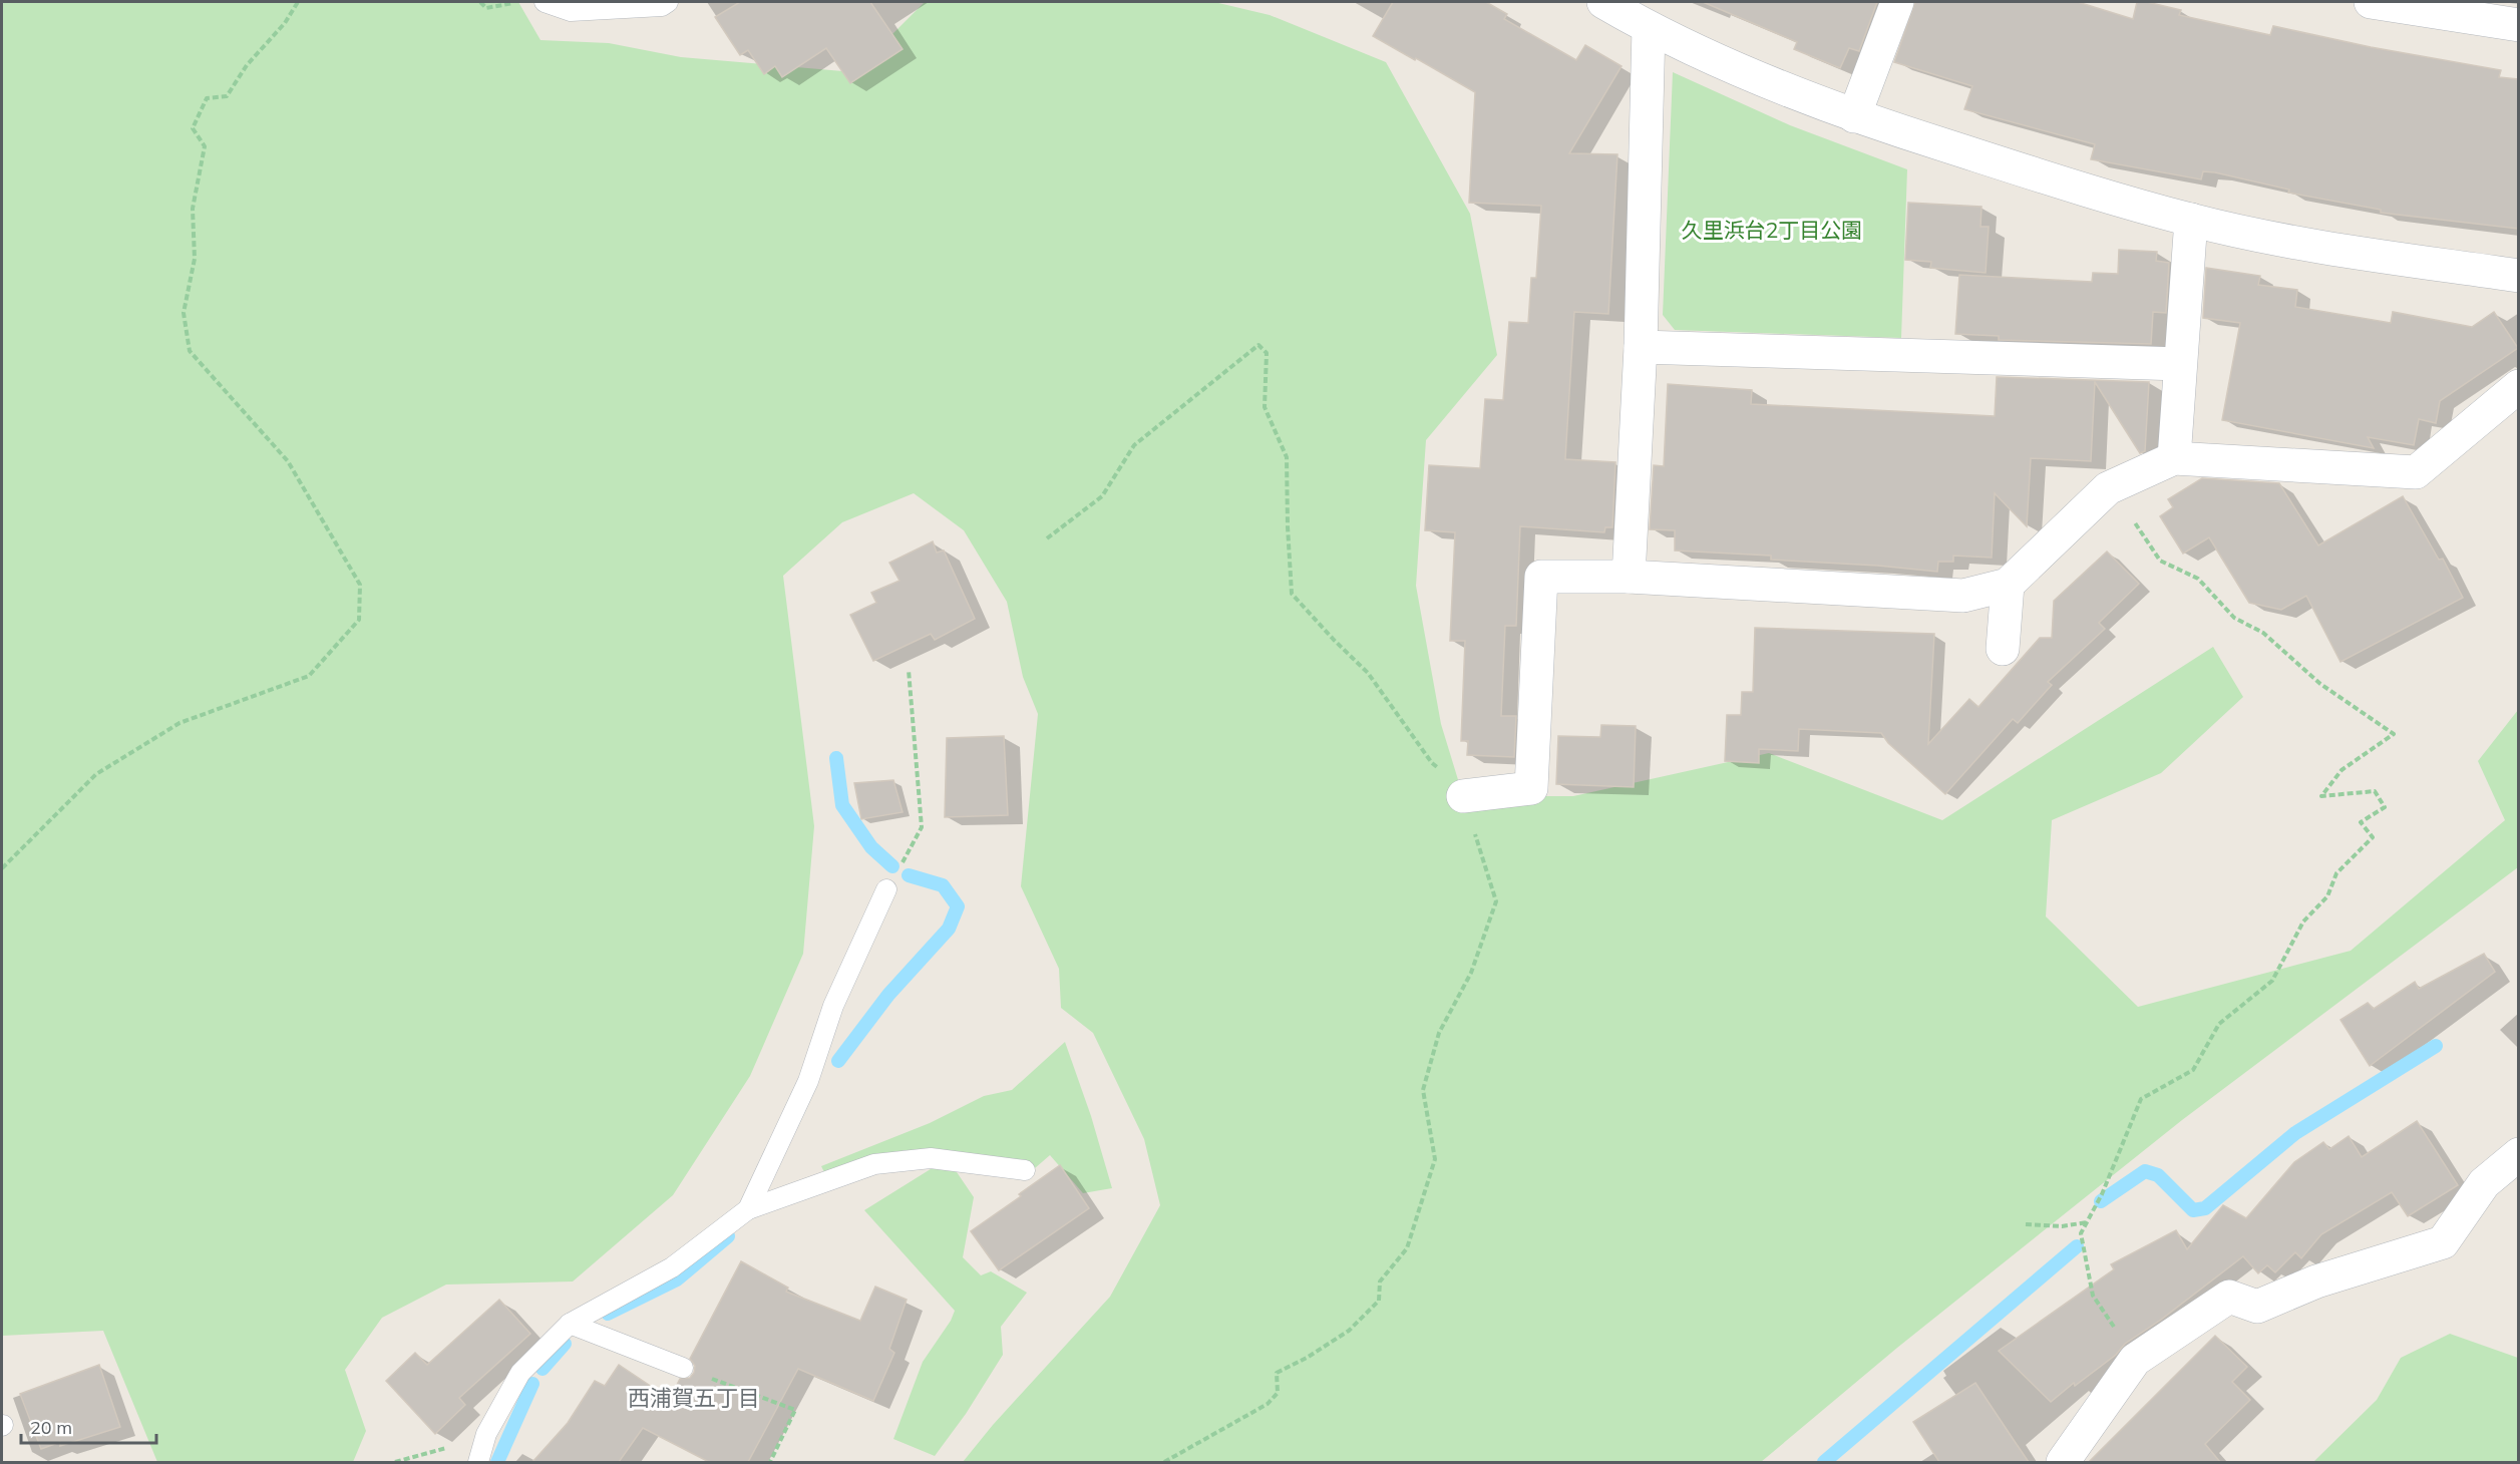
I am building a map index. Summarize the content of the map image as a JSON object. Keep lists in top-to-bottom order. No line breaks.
{"districts":["西浦賀五丁目"],"parks":["久里浜台2丁目公園"],"scale_bar":"20 m"}
